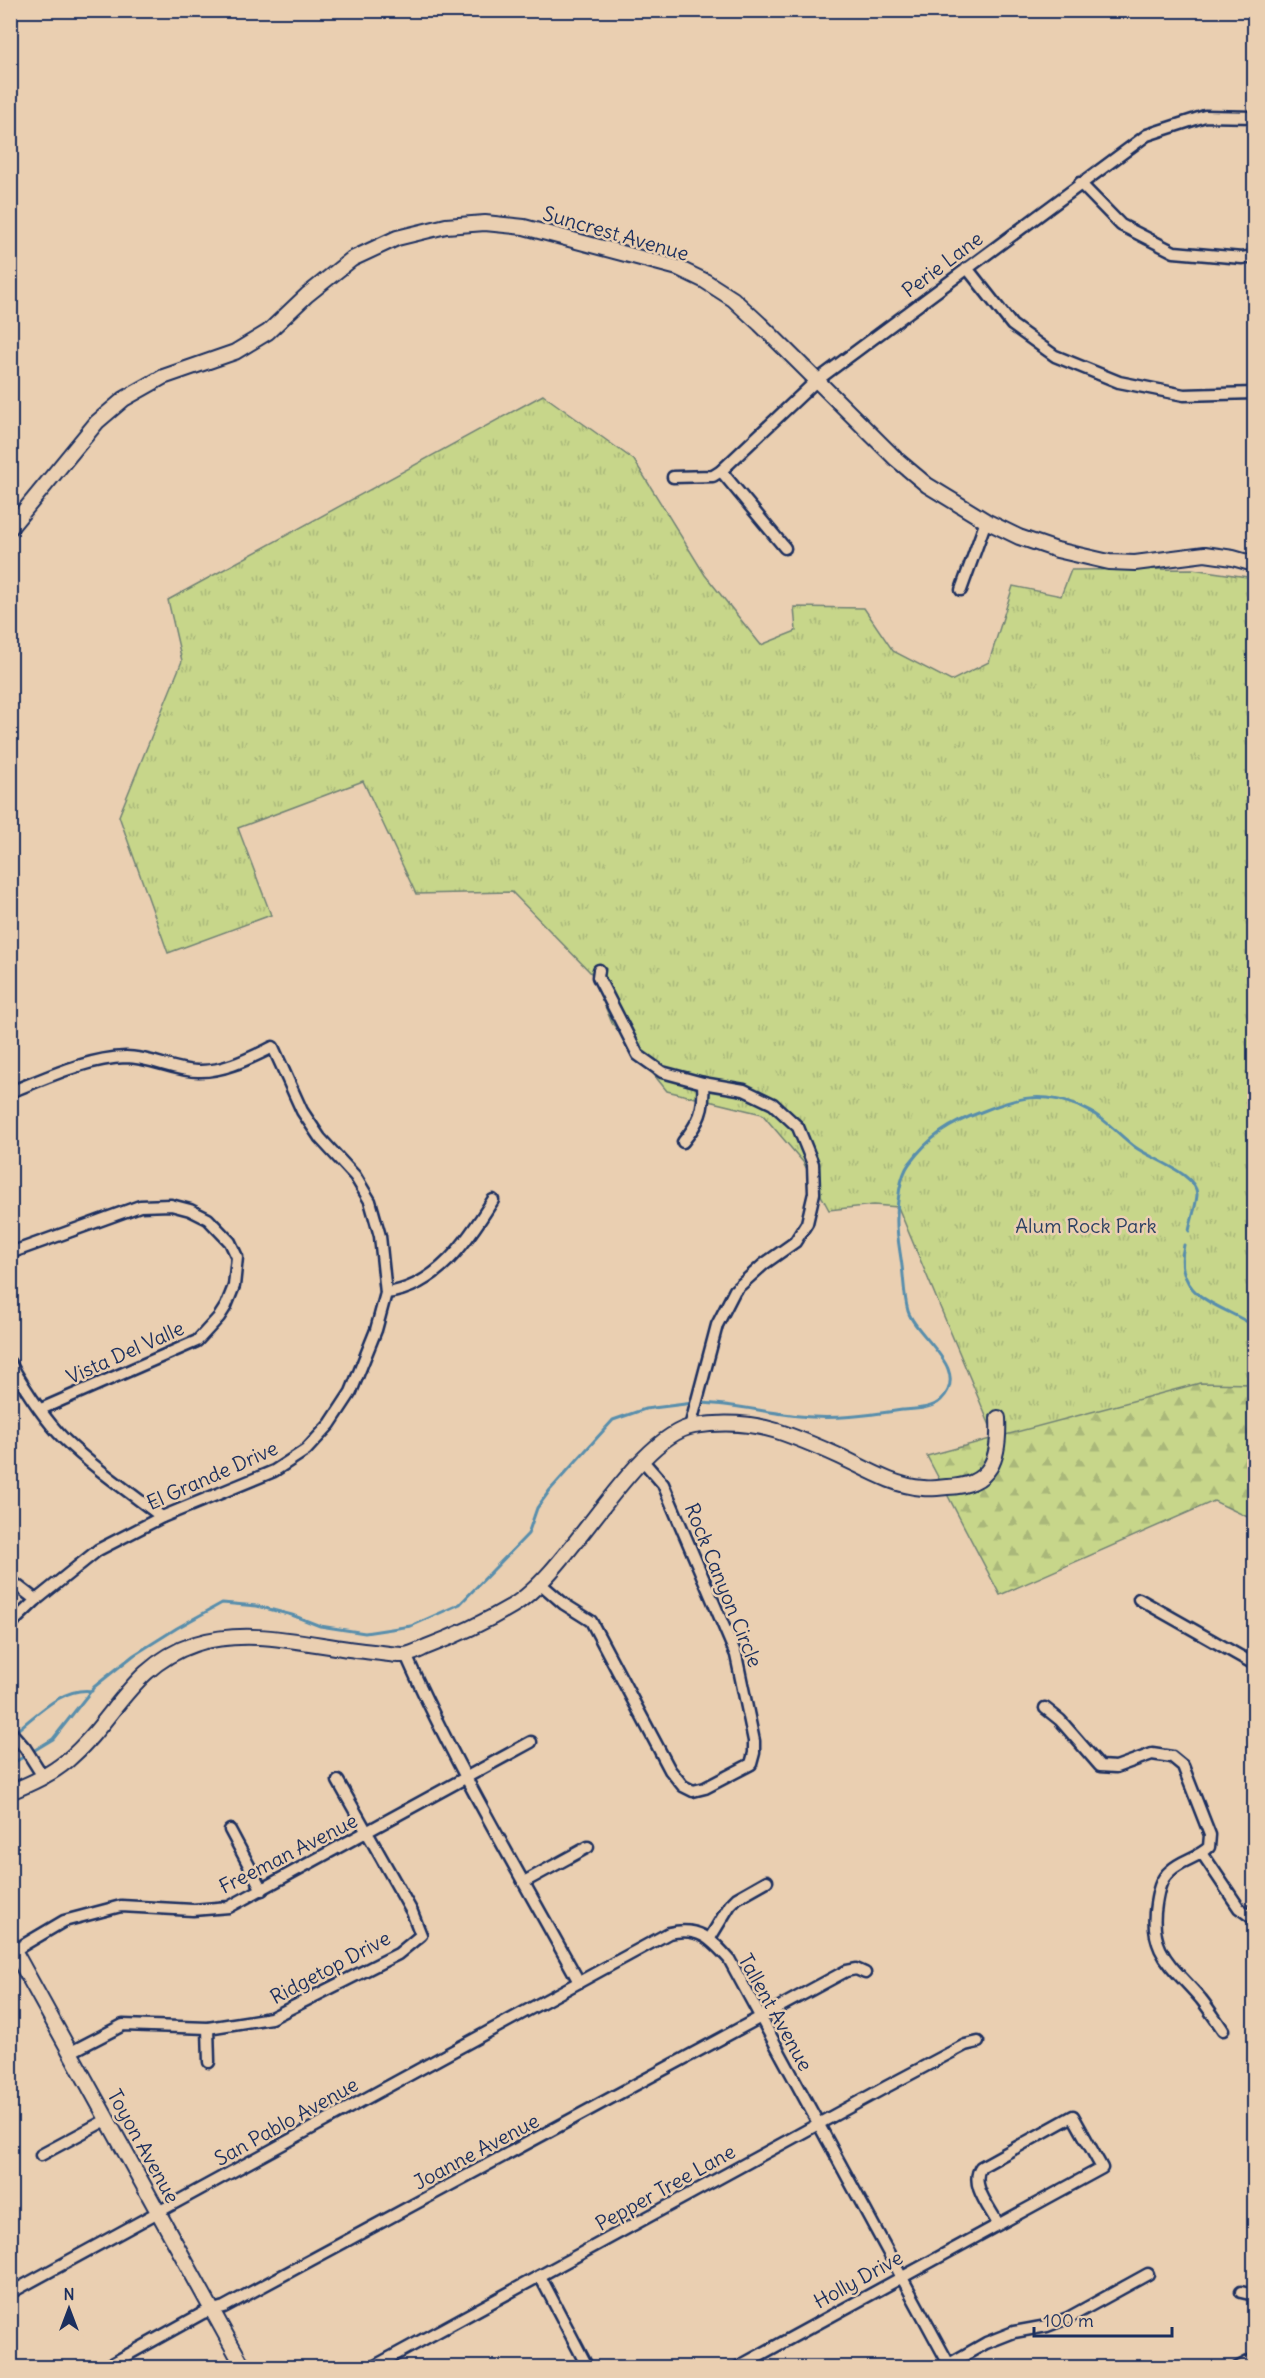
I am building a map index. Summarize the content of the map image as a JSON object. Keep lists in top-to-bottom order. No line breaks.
{"streets":{"street":["Suncrest Avenue","Perie Lane","Vista Del Valle","El Grande Drive","Rock Canyon Circle","Freeman Avenue","Ridgetop Drive","Tallent Avenue","San Pablo Avenue","Toyon Avenue","Joanne Avenue","Pepper Tree Lane","Holly Drive"]},"crossings":[["Suncrest Avenue","Perie Lane"],["Freeman Avenue","Ridgetop Drive"],["Freeman Avenue","Toyon Avenue"],["Ridgetop Drive","Toyon Avenue"],["Tallent Avenue","Joanne Avenue"],["Tallent Avenue","Pepper Tree Lane"],["Tallent Avenue","Holly Drive"],["San Pablo Avenue","Toyon Avenue"],["Toyon Avenue","Joanne Avenue"]],"parks":["Alum Rock Park"],"scale_bar":"100 m","north":"top"}
